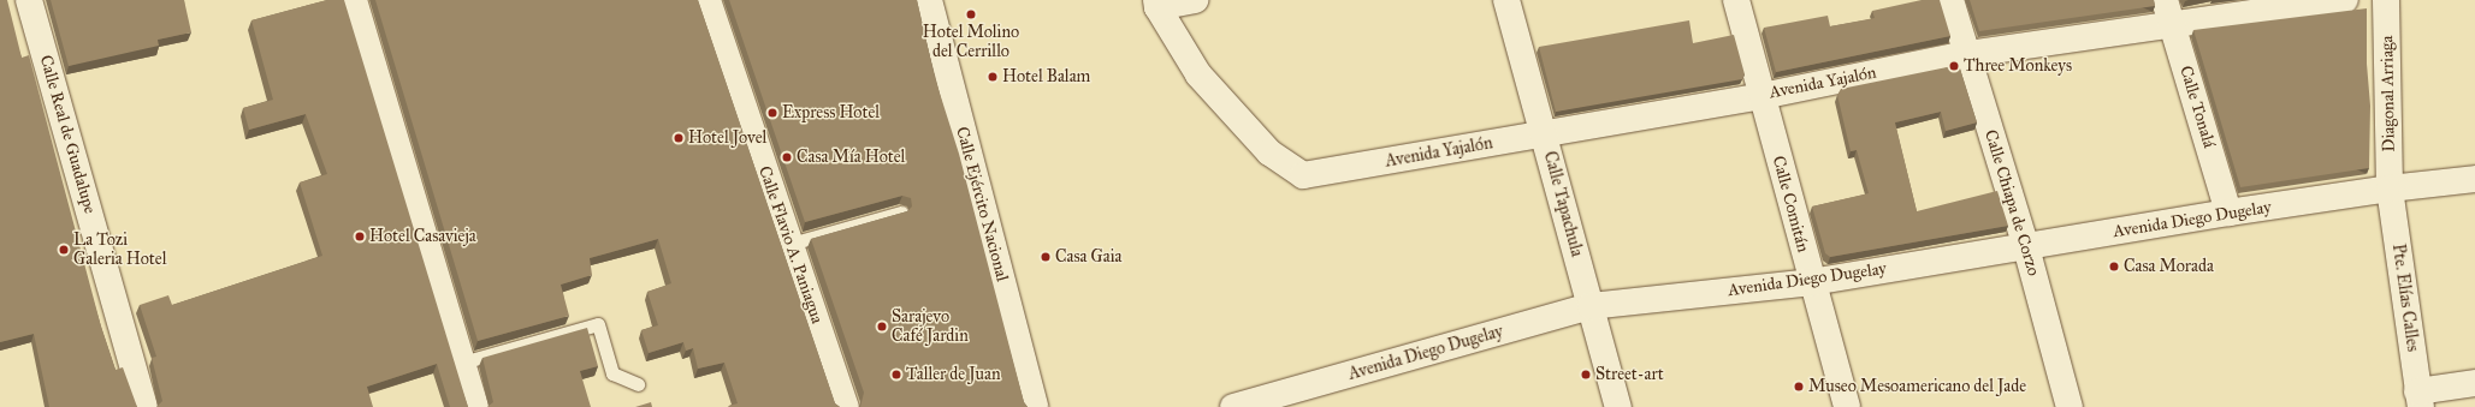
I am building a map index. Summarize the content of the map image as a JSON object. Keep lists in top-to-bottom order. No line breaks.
{"streets":{"street":["Avenida Yajalón","Diagonal Arriaga","Calle Tonalá","Calle Real de Guadalupe","Calle Chiapa de Corzo","Calle Ejército Nacional","Calle Tapachula","Calle Comitán","Avenida Diego Dugelay","Calle Flavio A. Paniagua","Pte. Elías Calles"]},"crossings":[["Avenida Yajalón","Calle Tonalá"],["Avenida Yajalón","Calle Chiapa de Corzo"],["Avenida Yajalón","Calle Tapachula"],["Avenida Yajalón","Calle Comitán"],["Diagonal Arriaga","Avenida Diego Dugelay"],["Diagonal Arriaga","Pte. Elías Calles"],["Calle Tonalá","Avenida Diego Dugelay"],["Calle Chiapa de Corzo","Avenida Diego Dugelay"],["Calle Tapachula","Avenida Diego Dugelay"],["Calle Comitán","Avenida Diego Dugelay"],["Avenida Diego Dugelay","Pte. Elías Calles"]],"places":["Hotel Molino del Cerrillo","Three Monkeys","Hotel Balam","Express Hotel","Hotel Jovel","Casa Mía Hotel","Hotel Casavieja","La Tozi Galeria Hotel","Casa Gaia","Casa Morada","Sarajevo Café Jardin","Taller de Juan","Street-art","Museo Mesoamericano del Jade"]}
